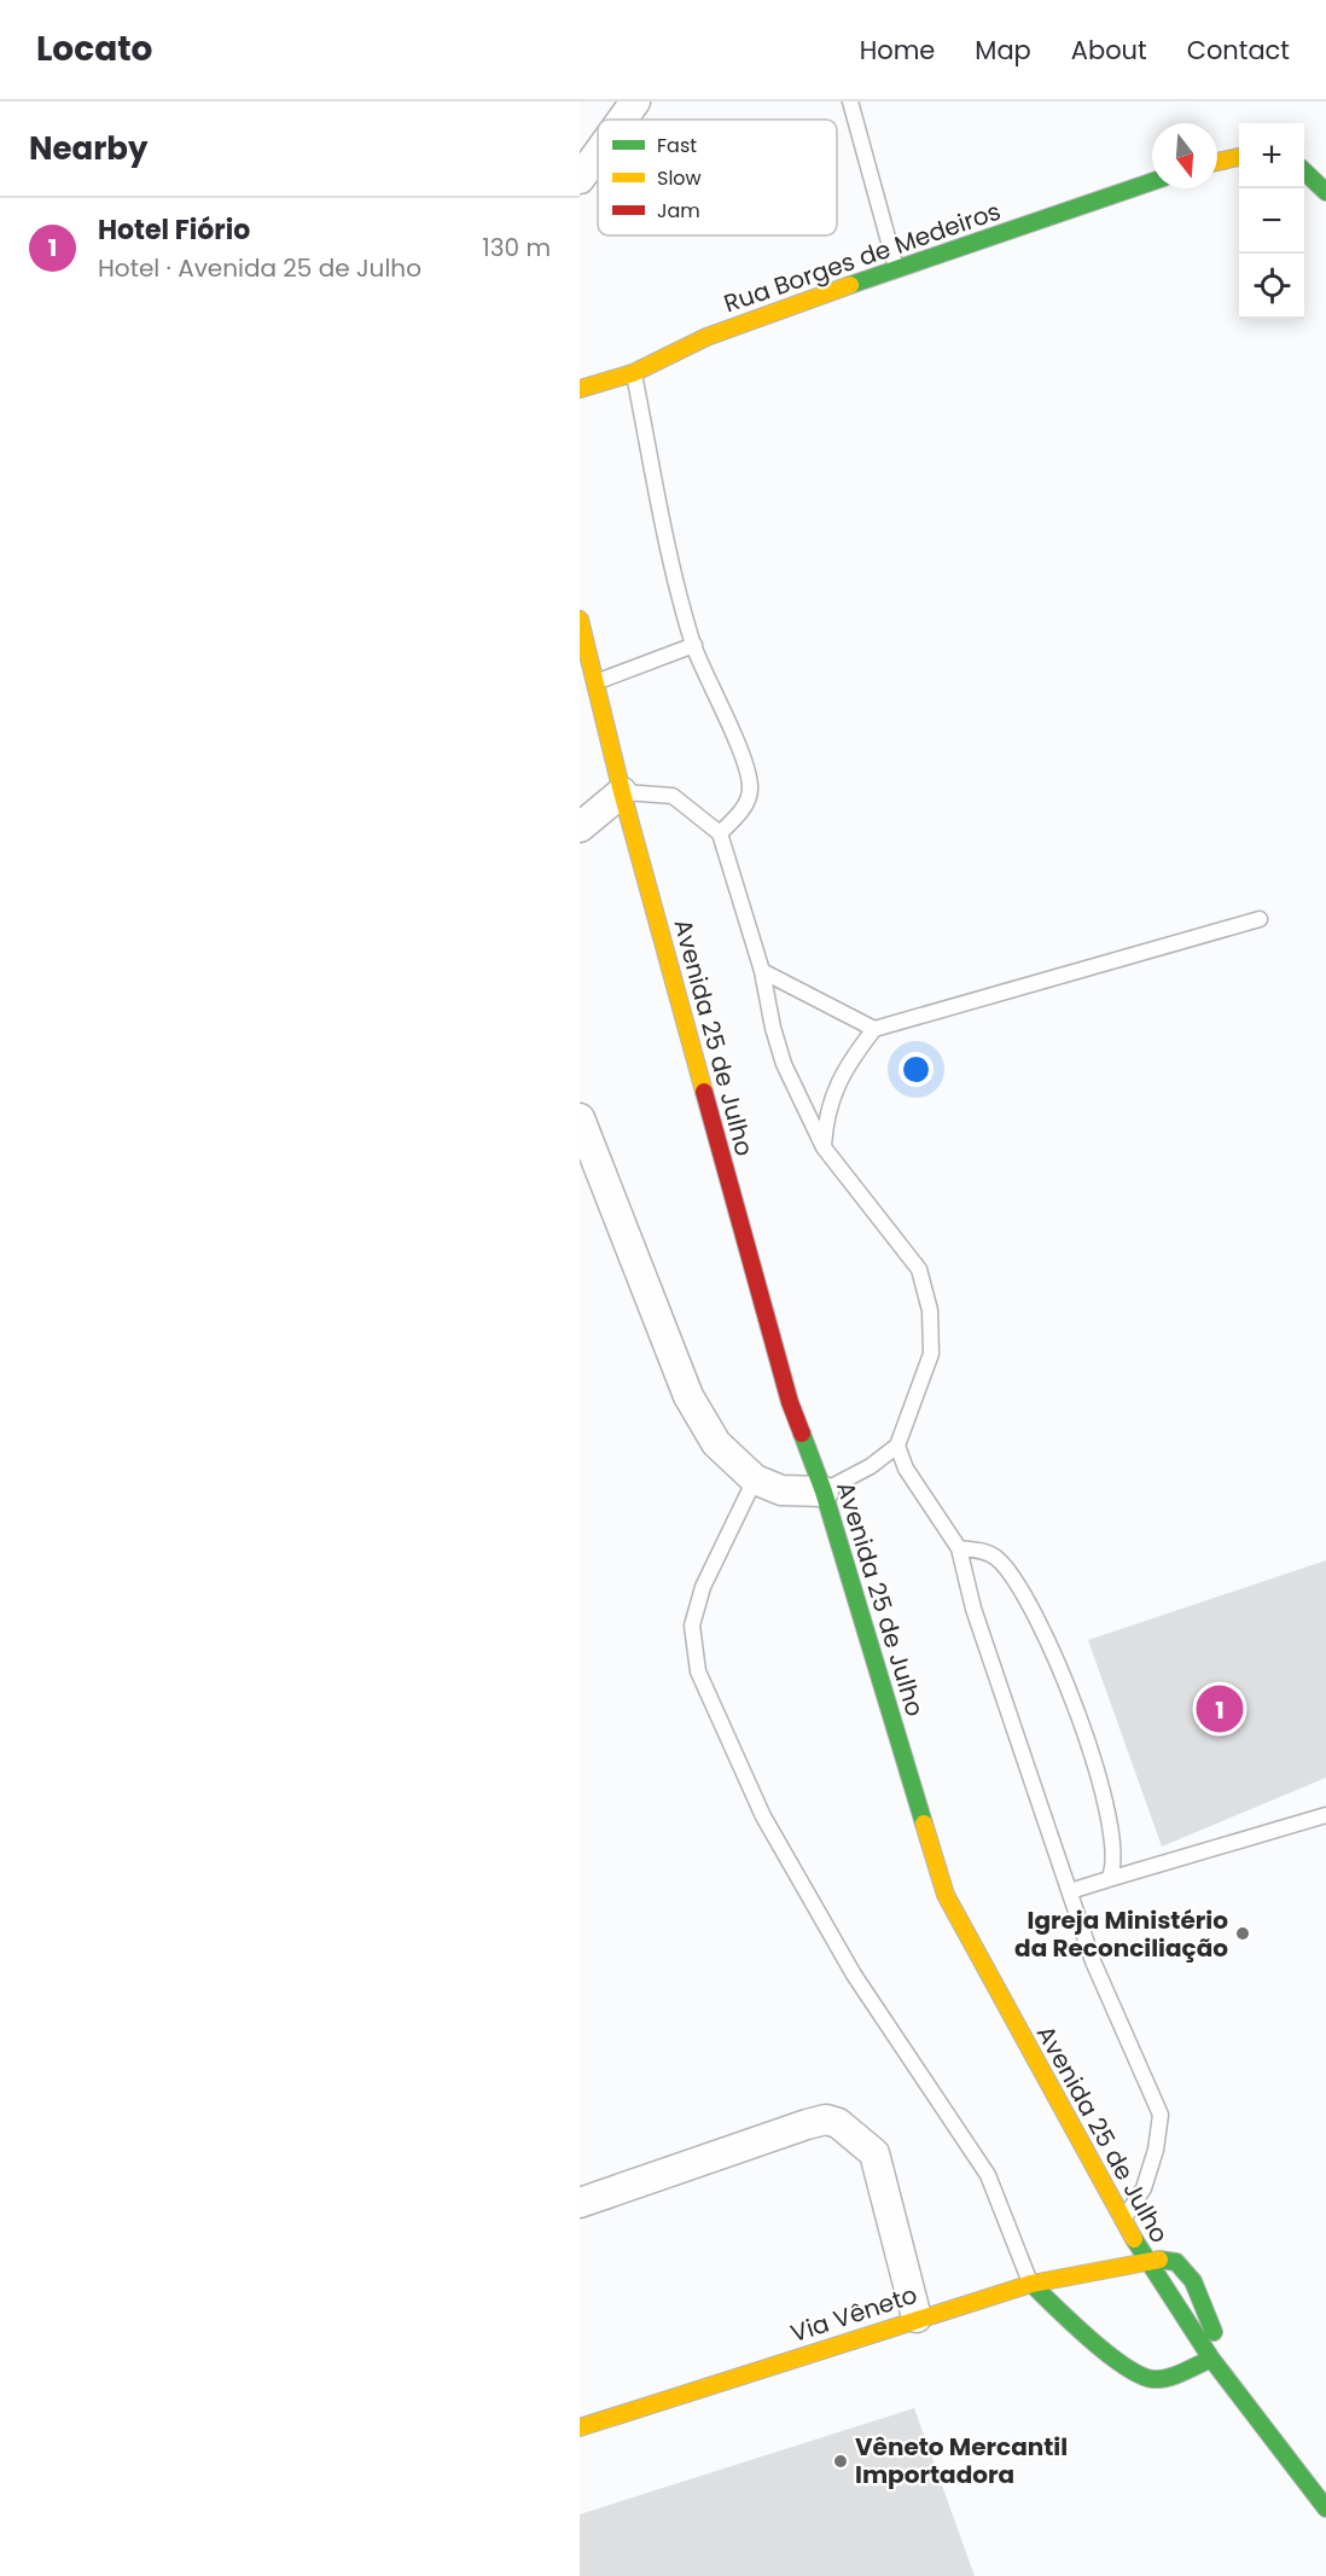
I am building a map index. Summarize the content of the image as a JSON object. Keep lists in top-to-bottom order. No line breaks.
{"streets":{"main road":["Rua Borges de Medeiros","Avenida 25 de Julho","Via Vêneto"]},"crossings":[["Avenida 25 de Julho","Via Vêneto"]],"places":["Igreja Ministério da Reconciliação","Vêneto Mercantil Importadora"],"legend":["Fast","Slow","Jam"],"north":"bottom","page":{"header":"Locato","nav":["Home","Map","About","Contact"],"heading":"Nearby","map_buttons":["+","−"],"list":[{"mark":"1","name":"Hotel Fiório","note":"Hotel · Avenida 25 de Julho","value":"130 m"}],"pins":"1"}}
